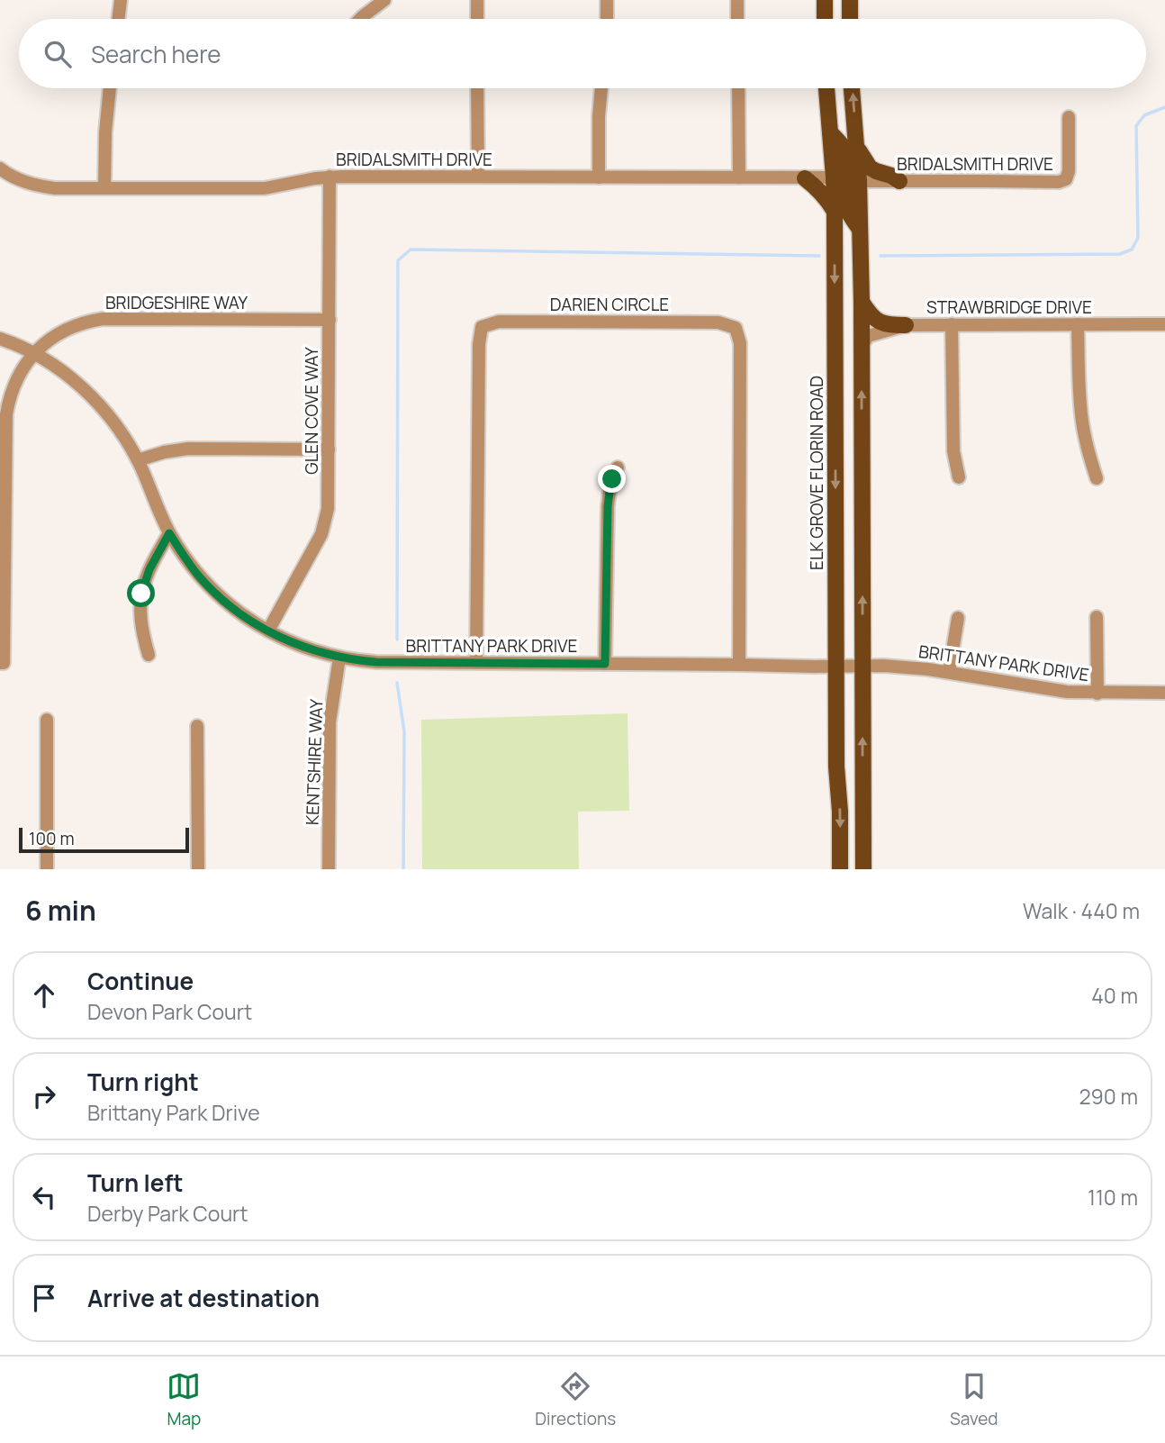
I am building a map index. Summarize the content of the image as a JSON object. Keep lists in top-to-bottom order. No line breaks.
{"streets":{"main road":["ELK GROVE FLORIN ROAD"],"street":["BRIDALSMITH DRIVE","BRIDGESHIRE WAY","DARIEN CIRCLE","STRAWBRIDGE DRIVE","GLEN COVE WAY","BRITTANY PARK DRIVE","KENTSHIRE WAY"]},"crossings":[["BRIDALSMITH DRIVE","GLEN COVE WAY"],["BRIDALSMITH DRIVE","ELK GROVE FLORIN ROAD"],["BRIDGESHIRE WAY","GLEN COVE WAY"],["BRIDGESHIRE WAY","BRITTANY PARK DRIVE"],["DARIEN CIRCLE","BRITTANY PARK DRIVE"],["GLEN COVE WAY","BRITTANY PARK DRIVE"],["ELK GROVE FLORIN ROAD","BRITTANY PARK DRIVE"],["BRITTANY PARK DRIVE","KENTSHIRE WAY"]],"scale_bar":"100 m","page":{"search":"Search here","scale":"100 m","heading":["6 min","Walk · 440 m"],"list":[["Continue","Devon Park Court","40 m"],["Turn right","Brittany Park Drive","290 m"],["Turn left","Derby Park Court","110 m"],"Arrive at destination"],"nav":["Map","Directions","Saved"]}}
